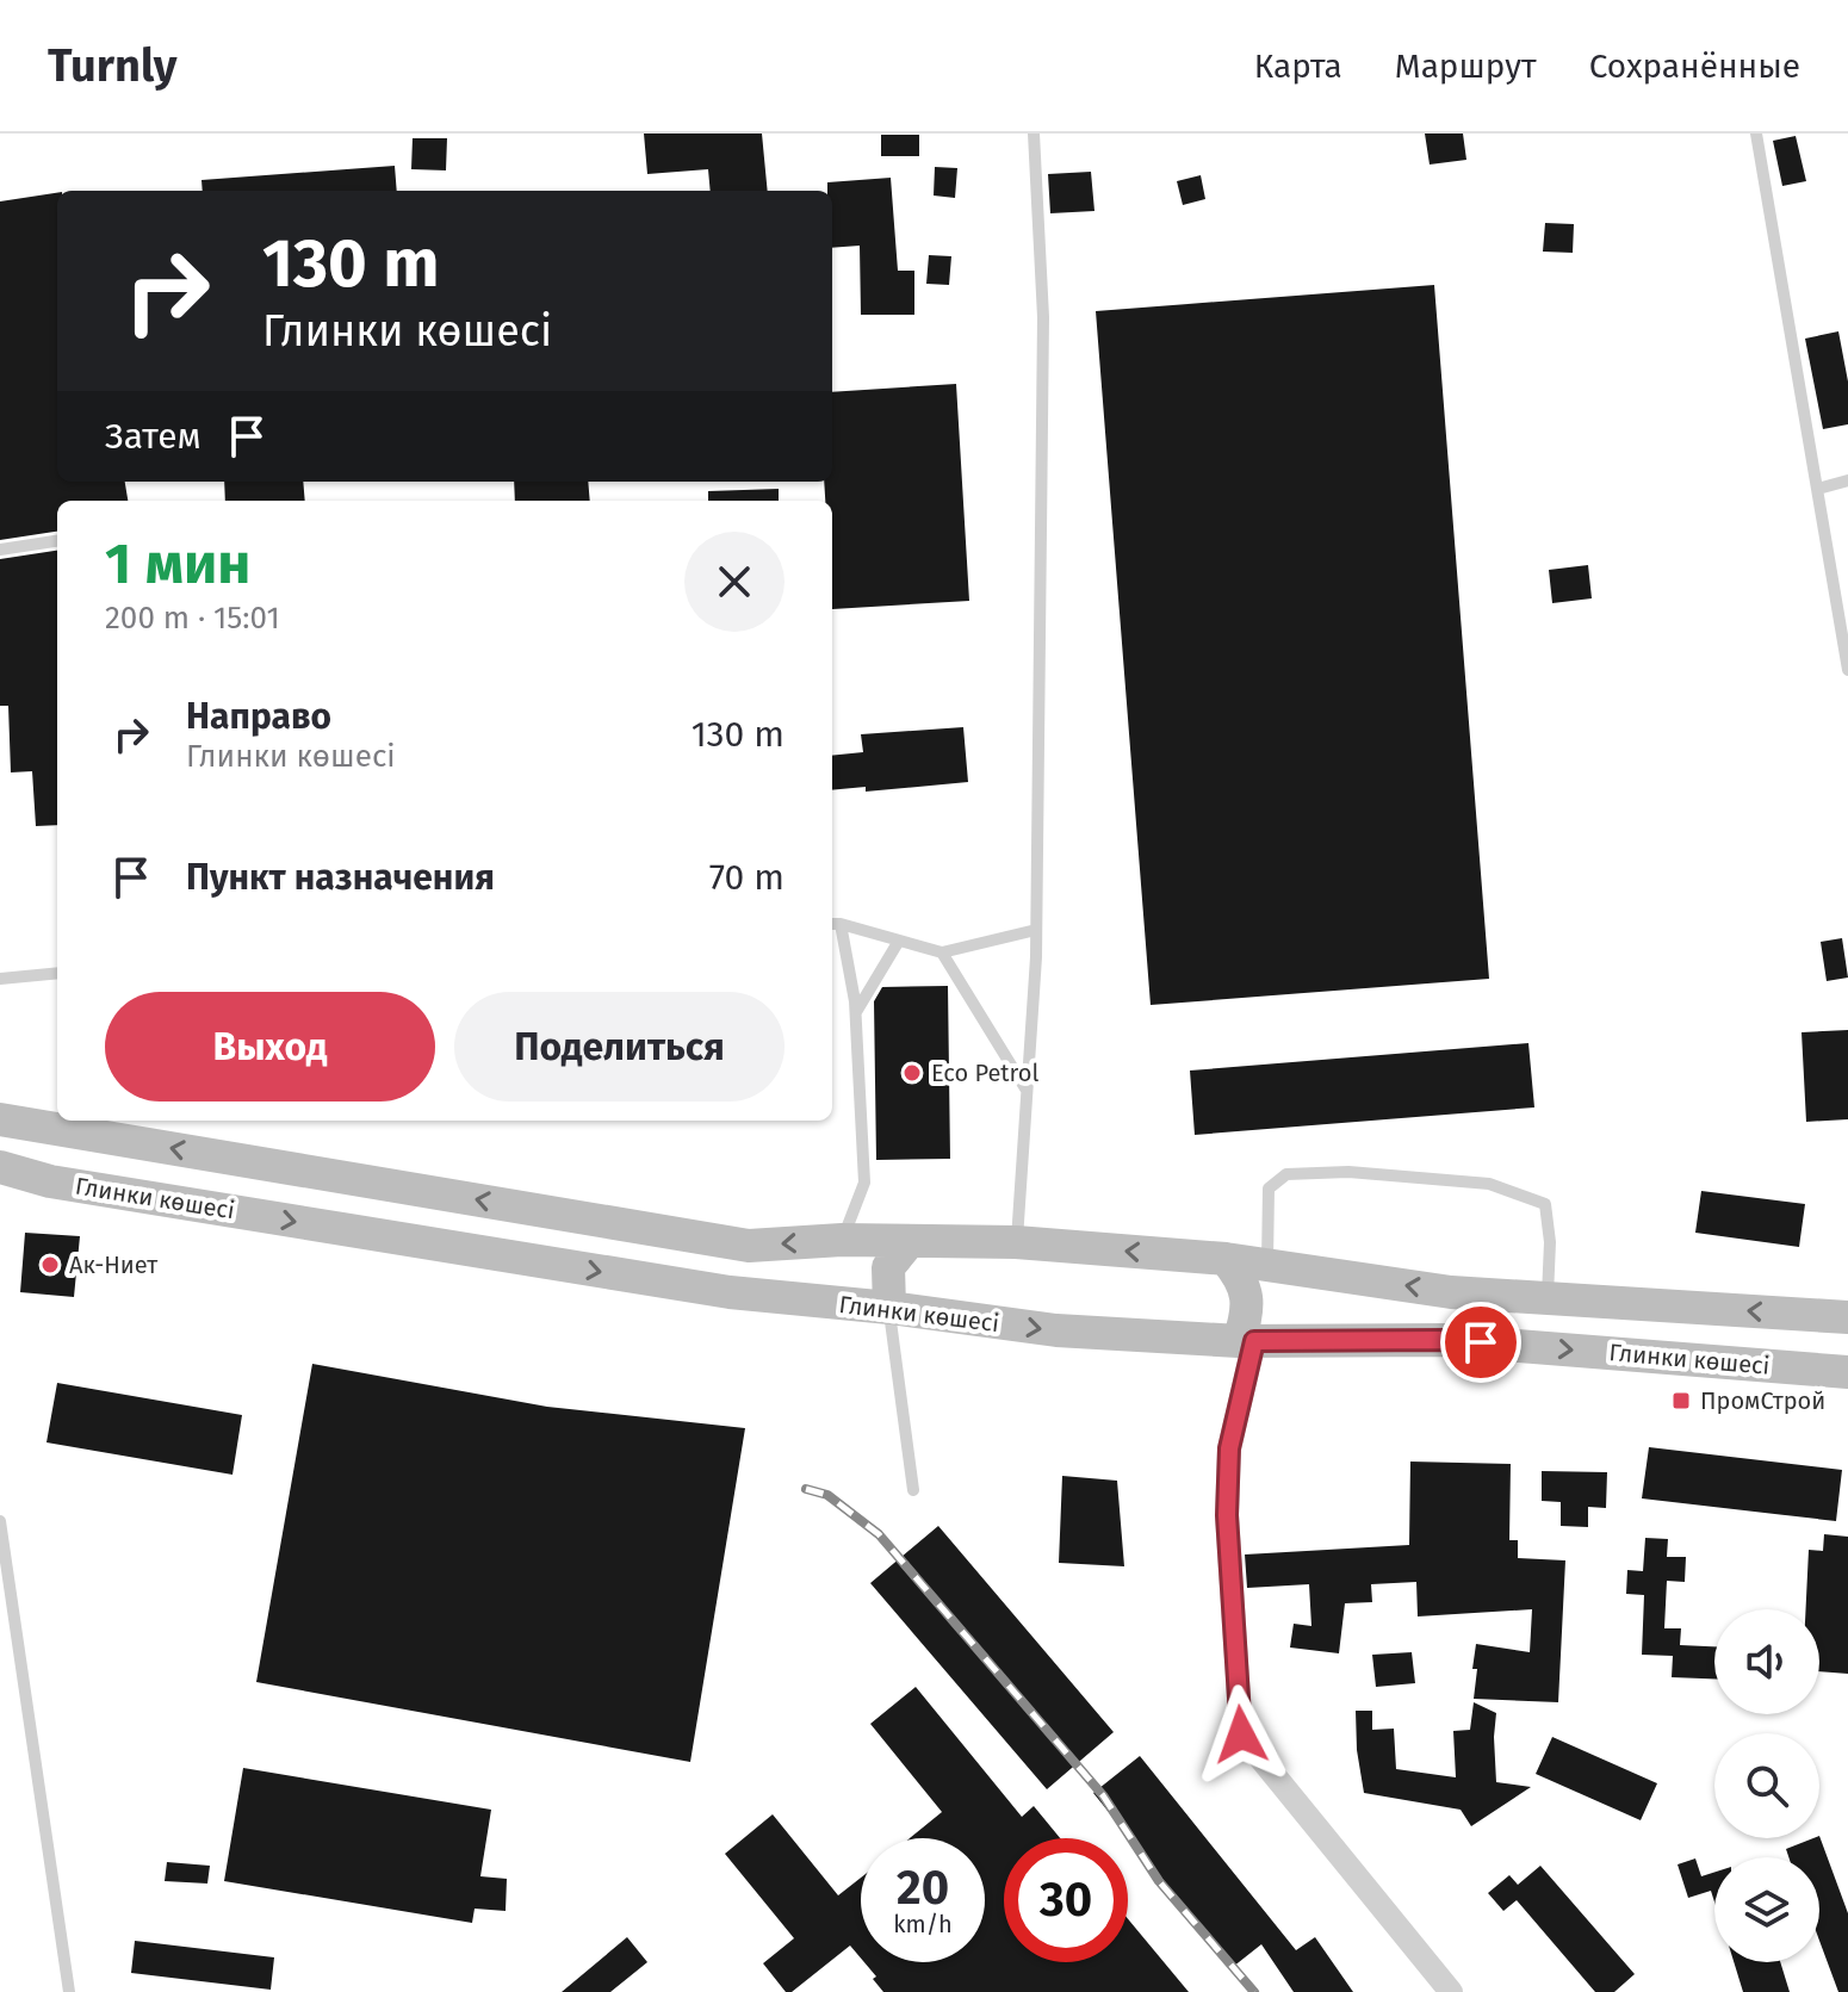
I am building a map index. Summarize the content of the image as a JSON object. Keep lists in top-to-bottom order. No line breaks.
{"streets":{"main road":["Глинки көшесі"]},"places":{"other":["Eco Petrol","Ак-Ниет"],"transit":["ПромСтрой"]},"page":{"header":"Turnly","nav":["Карта","Маршрут","Сохранённые"],"turn":["130 m","Глинки көшесі"],"then":"Затем","heading":["1 мин","200 m · 15:01"],"list":[{"name":"Направо","note":"Глинки көшесі","value":"130 m"},{"name":"Пункт назначения","value":"70 m"}],"buttons":["Выход","Поделиться"],"speed":"20 km/h","limit":"30"}}
